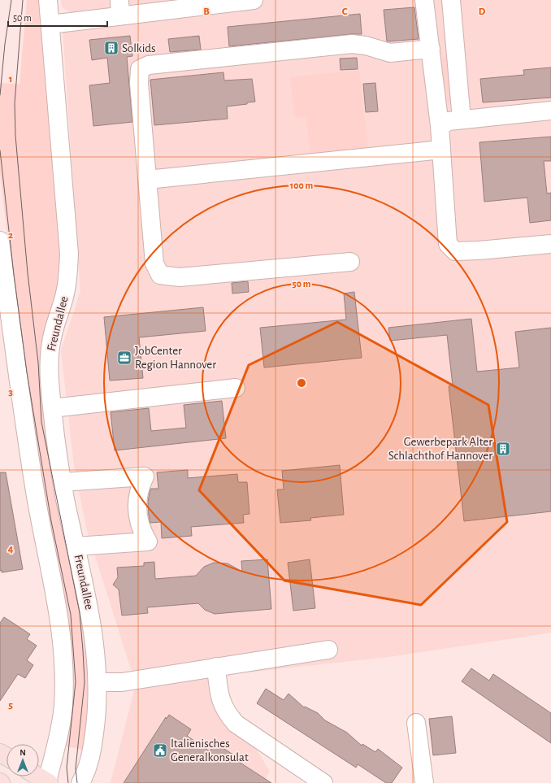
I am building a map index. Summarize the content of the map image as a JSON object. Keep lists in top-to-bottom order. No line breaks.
{"streets":{"street":["Freundallee"]},"places":{"building":["Solkids","Gewerbepark Alter Schlachthof Hannover"],"office":["JobCenter Region Hannover"],"public building":["Italienisches Generalkonsulat"]},"scale_bar":"50 m","north":"top","grid":{"columns":["B","C","D"],"rows":["1","2","3","4","5"]},"rings":["100 m","50 m"]}
